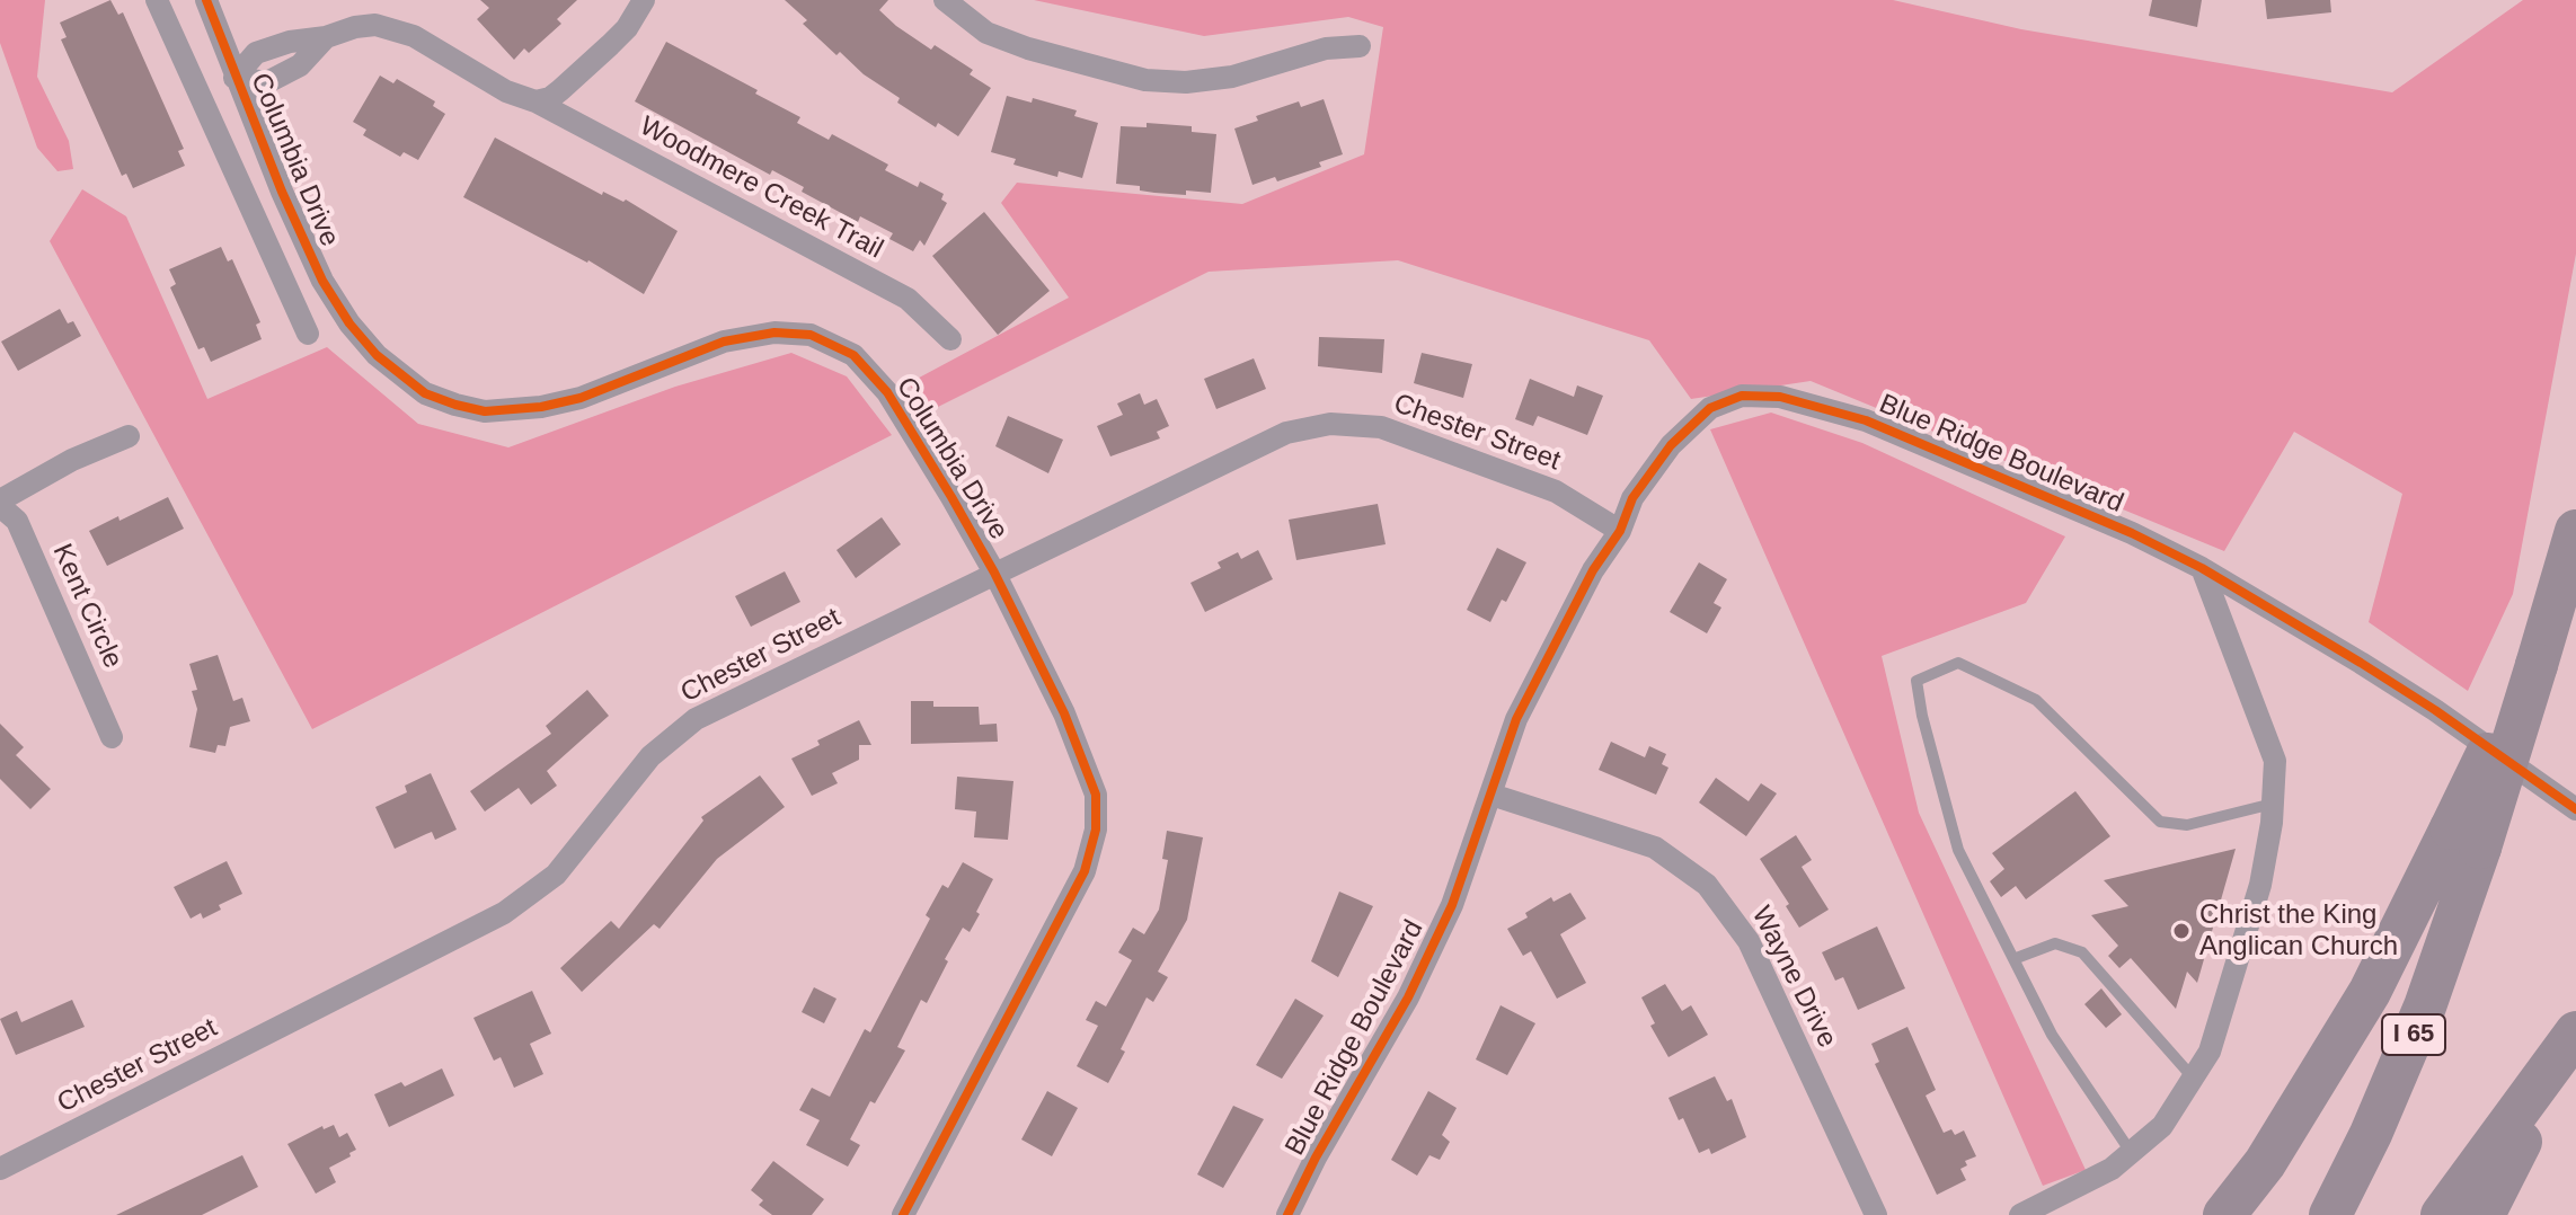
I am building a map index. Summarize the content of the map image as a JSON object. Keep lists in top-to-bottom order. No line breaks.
{"streets":{"highway":["I 65"],"street":["Columbia Drive","Woodmere Creek Trail","Chester Street","Blue Ridge Boulevard","Kent Circle","Wayne Drive"]},"crossings":[["Columbia Drive","Woodmere Creek Trail"],["Columbia Drive","Chester Street"],["Chester Street","Blue Ridge Boulevard"],["Blue Ridge Boulevard","Wayne Drive"]],"places":["Christ the King Anglican Church"]}
